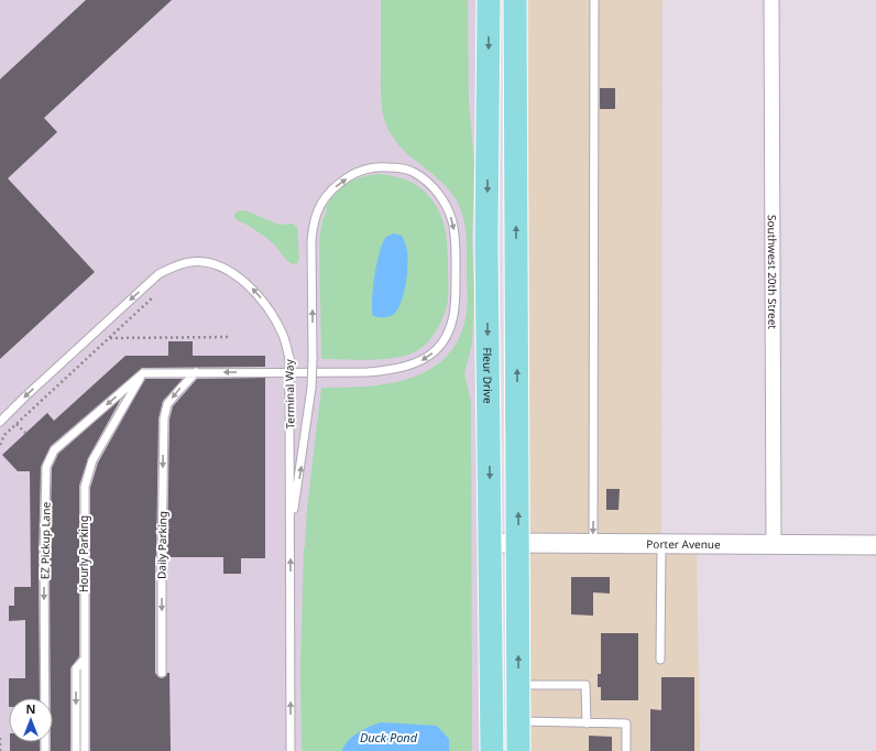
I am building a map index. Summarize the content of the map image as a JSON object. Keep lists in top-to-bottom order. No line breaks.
{"streets":{"main road":["Fleur Drive"],"street":["Southwest 20th Street","Porter Avenue"],"lane":["Terminal Way","EZ Pickup Lane","Daily Parking","Hourly Parking"]},"crossings":[["Southwest 20th Street","Porter Avenue"],["Fleur Drive","Porter Avenue"],["EZ Pickup Lane","Hourly Parking"]],"one_way":["EZ Pickup Lane","Daily Parking"],"water":["Duck Pond"],"north":"top"}
